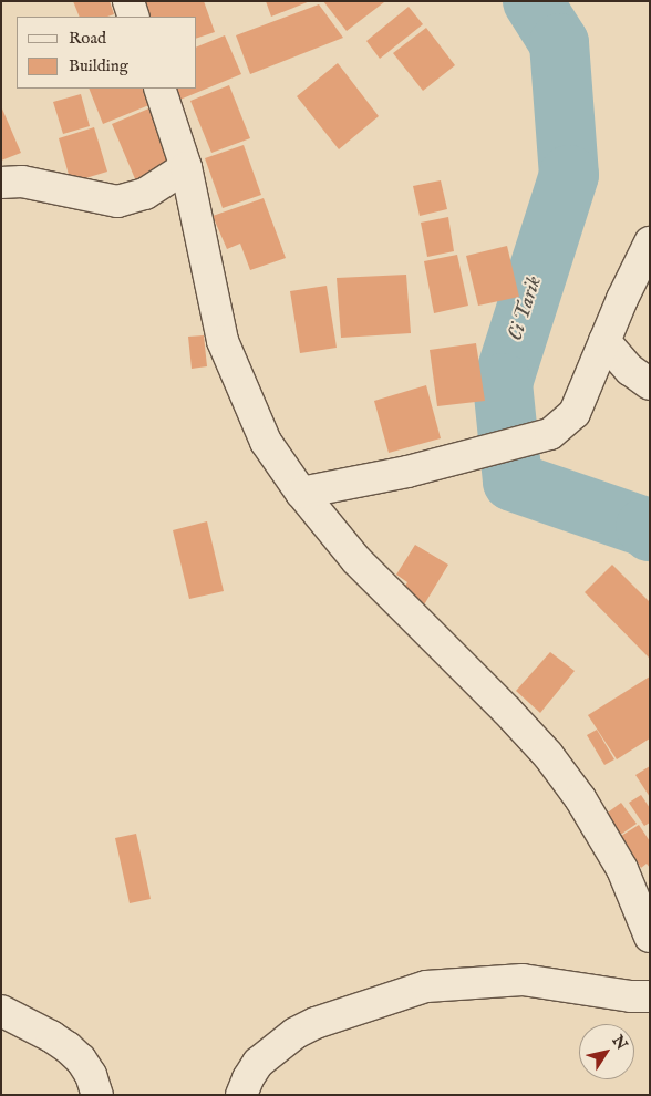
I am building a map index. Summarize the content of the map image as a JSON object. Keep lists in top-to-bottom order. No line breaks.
{"water":["Ci Tarik"],"legend":["Road","Building"],"north":"top right"}
